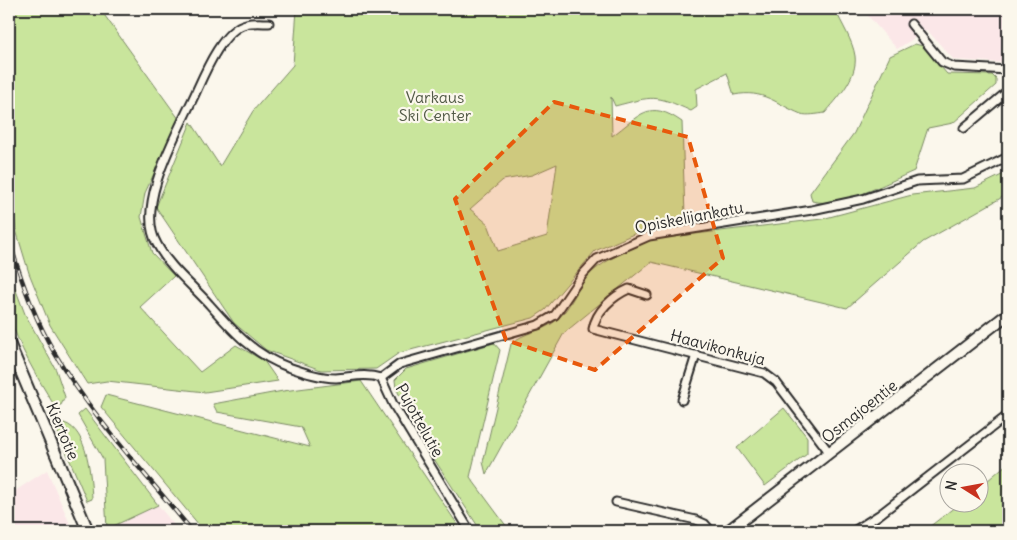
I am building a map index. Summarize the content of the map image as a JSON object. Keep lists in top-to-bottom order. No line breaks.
{"streets":{"street":["Opiskelijankatu","Haavikonkuja","Osmajoentie","Pujottelutie","Kiertotie"]},"crossings":[["Opiskelijankatu","Pujottelutie"],["Haavikonkuja","Osmajoentie"]],"parks":["Varkaus Ski Center"],"north":"left"}
